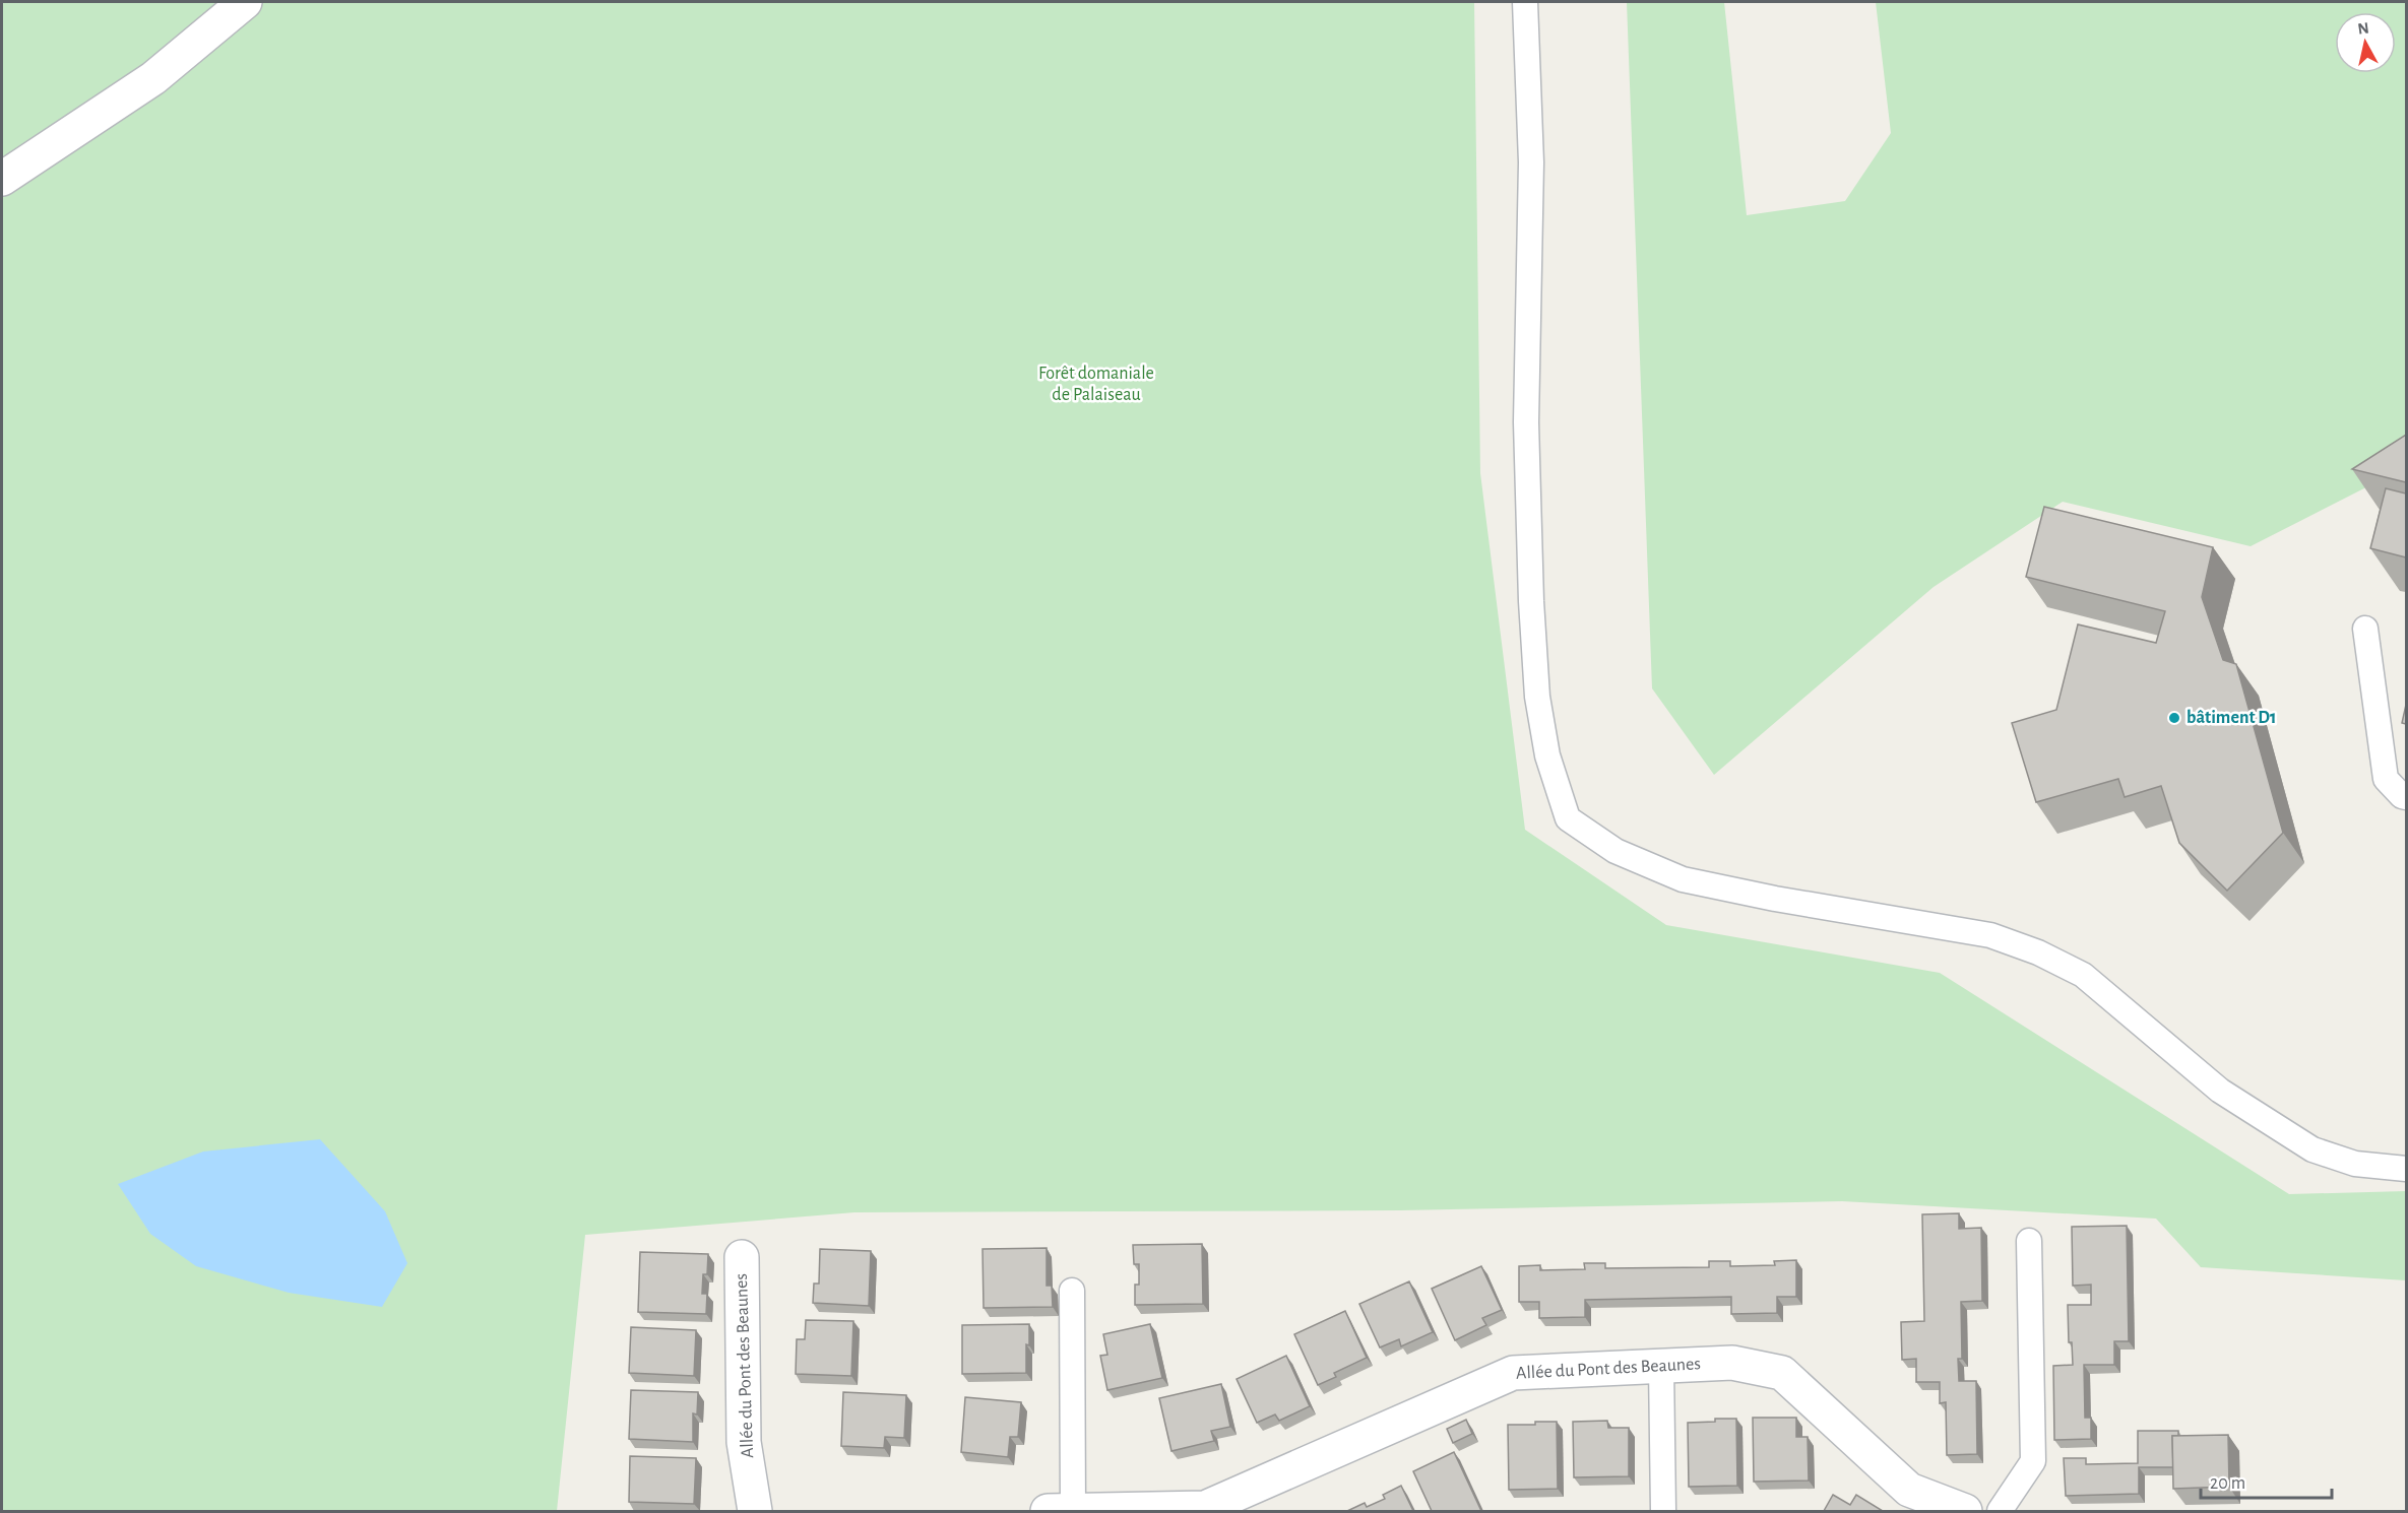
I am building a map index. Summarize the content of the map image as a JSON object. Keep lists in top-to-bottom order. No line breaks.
{"streets":{"street":["Allée du Pont des Beaunes"]},"parks":["Forêt domaniale de Palaiseau"],"places":["bâtiment D1"],"scale_bar":"20 m","north":"top"}
